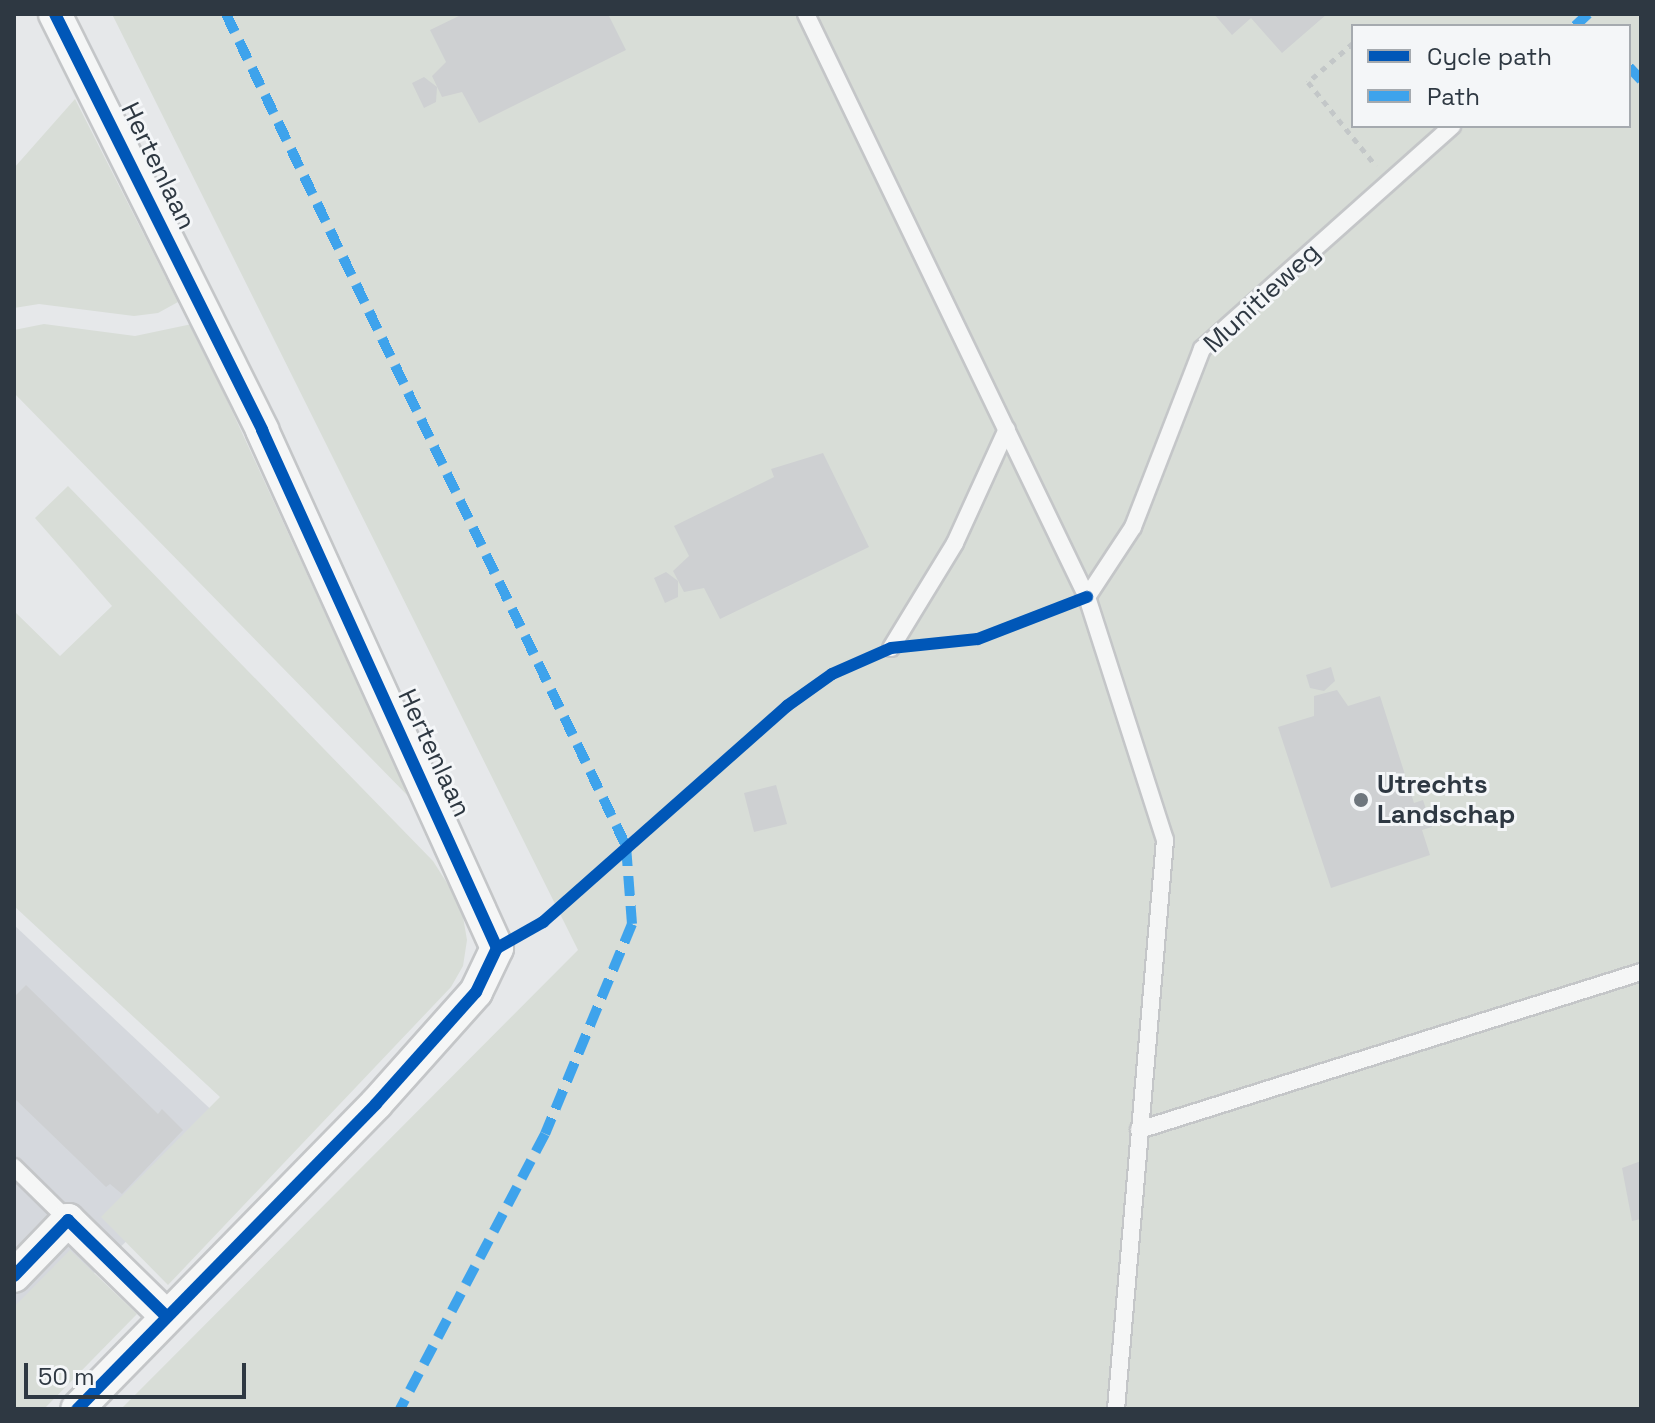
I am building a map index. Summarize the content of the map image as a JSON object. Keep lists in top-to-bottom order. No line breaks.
{"streets":{"street":["Hertenlaan"],"lane":["Munitieweg"]},"places":["Utrechts Landschap"],"legend":["Cycle path","Path"],"scale_bar":"50 m"}
